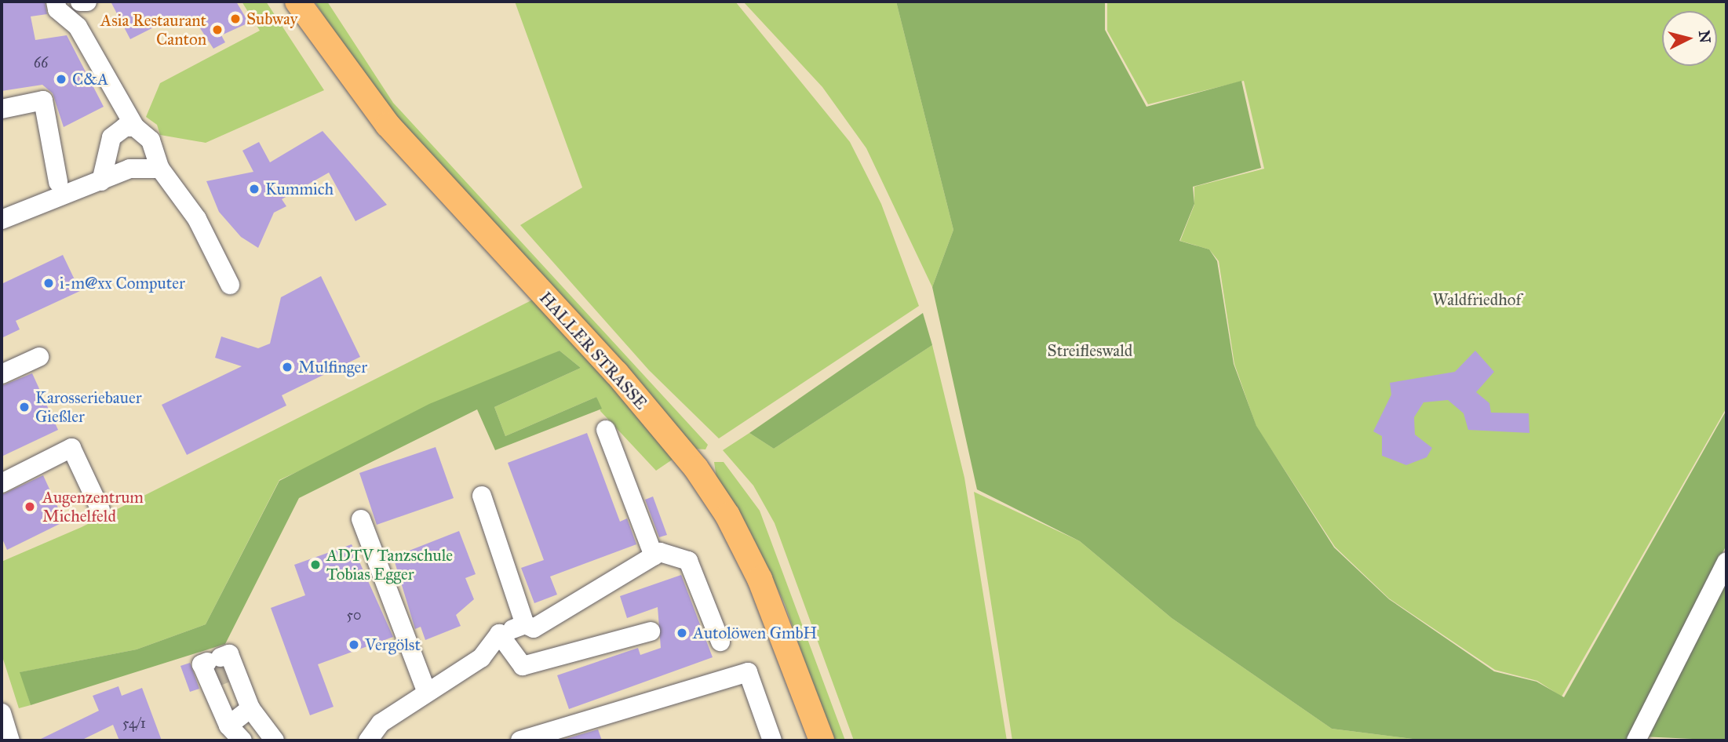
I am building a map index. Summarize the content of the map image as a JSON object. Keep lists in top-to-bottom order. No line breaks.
{"streets":{"main road":["HALLER STRASSE"]},"parks":["Waldfriedhof","Streifleswald"],"places":["Subway","Asia Restaurant Canton","C&A","Kummich","i-m@xx Computer","Mulfinger","Karosseriebauer Gießler","Augenzentrum Michelfeld","ADTV Tanzschule Tobias Egger","Autolöwen GmbH","Vergölst"],"house_numbers":["66","50","54/1"],"north":"right"}
